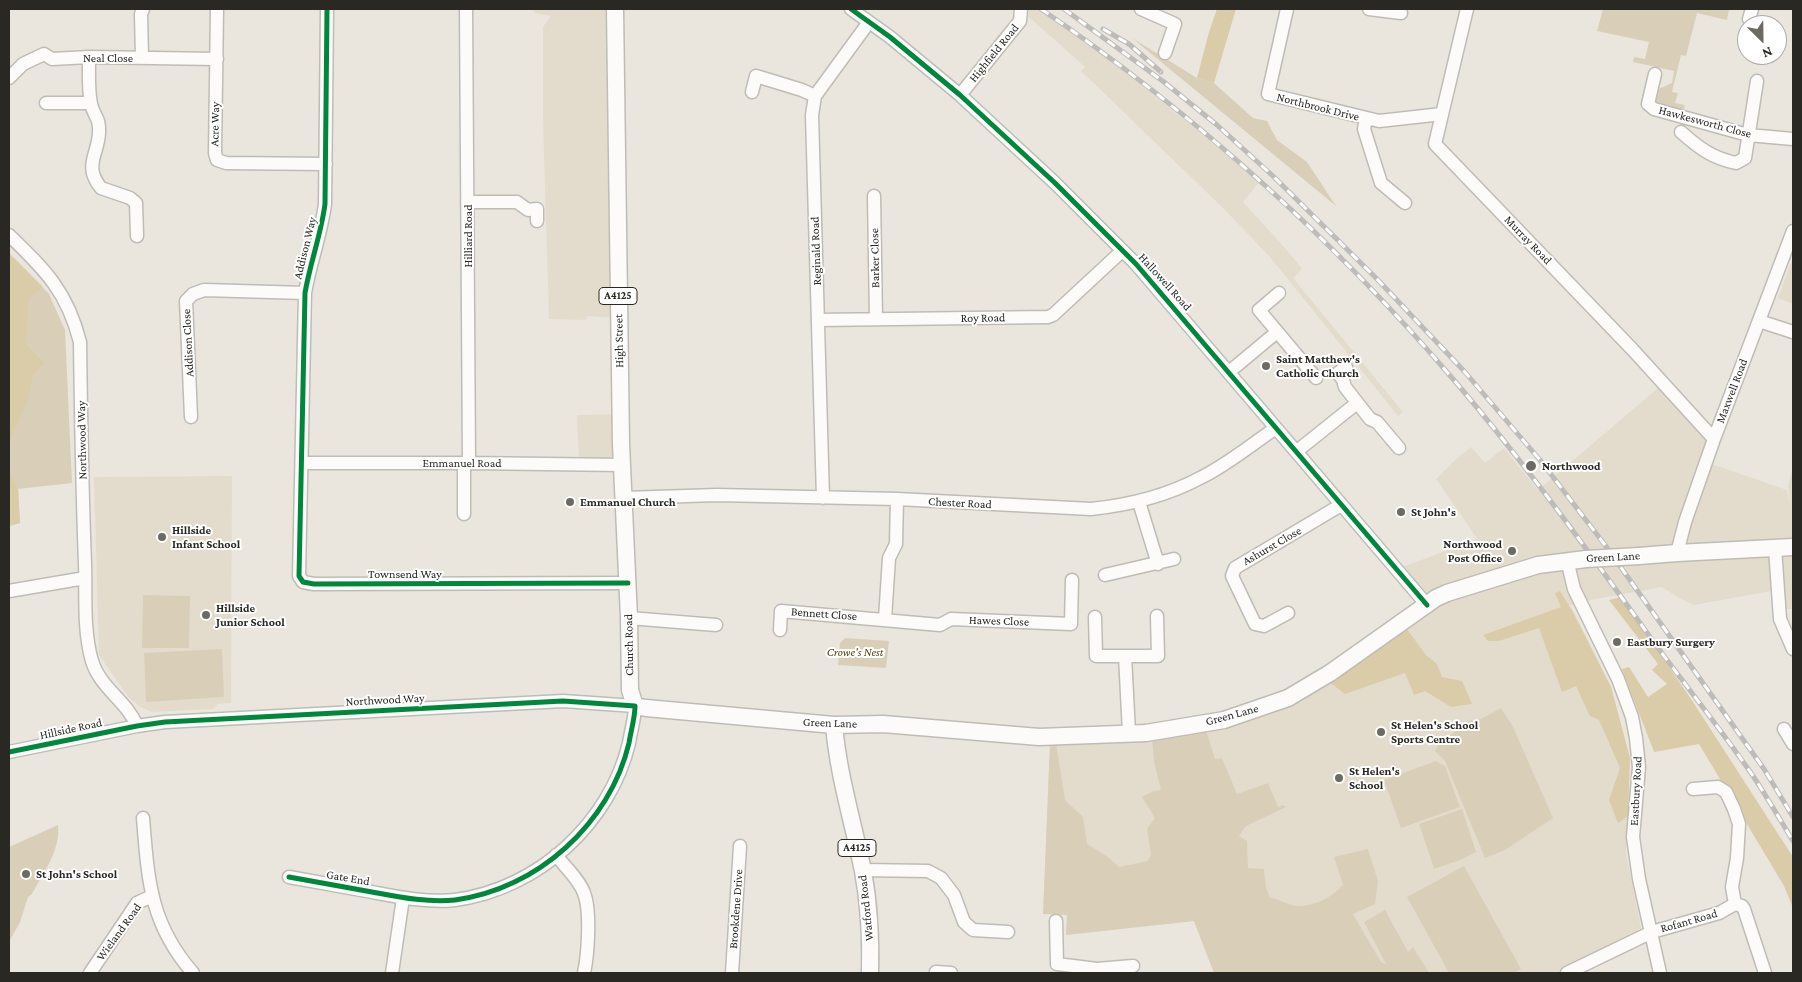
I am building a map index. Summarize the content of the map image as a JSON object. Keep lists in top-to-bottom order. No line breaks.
{"streets":{"main road":["A4125","High Street","Green Lane","Church Road","Watford Road"],"street":["Highfield Road","Neal Close","Northbrook Drive","Hawkesworth Close","Acre Way","Hilliard Road","Murray Road","Addison Way","Reginald Road","Barker Close","Hallowell Road","Roy Road","Addison Close","Maxwell Road","Northwood Way","Emmanuel Road","Chester Road","Ashurst Close","Townsend Way","Bennett Close","Hawes Close","Hillside Road","Eastbury Road","Gate End","Brookdene Drive","Rofant Road","Wieland Road"]},"crossings":[["Highfield Road","Hallowell Road"],["Neal Close","Acre Way"],["Acre Way","Addison Way"],["Hilliard Road","Emmanuel Road"],["Murray Road","Maxwell Road"],["Addison Way","Addison Close"],["Addison Way","Emmanuel Road"],["Addison Way","Townsend Way"],["Reginald Road","Hallowell Road"],["Reginald Road","Roy Road"],["Reginald Road","Chester Road"],["Barker Close","Roy Road"],["Hallowell Road","Roy Road"],["Hallowell Road","Chester Road"],["Hallowell Road","Ashurst Close"],["Hallowell Road","Green Lane"],["High Street","Emmanuel Road"],["High Street","Chester Road"],["High Street","Townsend Way"],["High Street","Church Road"],["Maxwell Road","Green Lane"],["Northwood Way","Green Lane"],["Northwood Way","Church Road"],["Northwood Way","Hillside Road"],["Northwood Way","Gate End"],["Emmanuel Road","Townsend Way"],["Green Lane","Church Road"],["Green Lane","Eastbury Road"],["Green Lane","Gate End"],["Green Lane","Watford Road"],["Townsend Way","Church Road"],["Bennett Close","Hawes Close"],["Church Road","Gate End"],["Eastbury Road","Rofant Road"]],"parks":["Crowe's Nest"],"places":["Saint Matthew's Catholic Church","Northwood","Emmanuel Church","St John's","Hillside Infant School","Northwood Post Office","Hillside Junior School","Eastbury Surgery","St Helen's School Sports Centre","St Helen's School","St John's School"],"north":"bottom right"}
